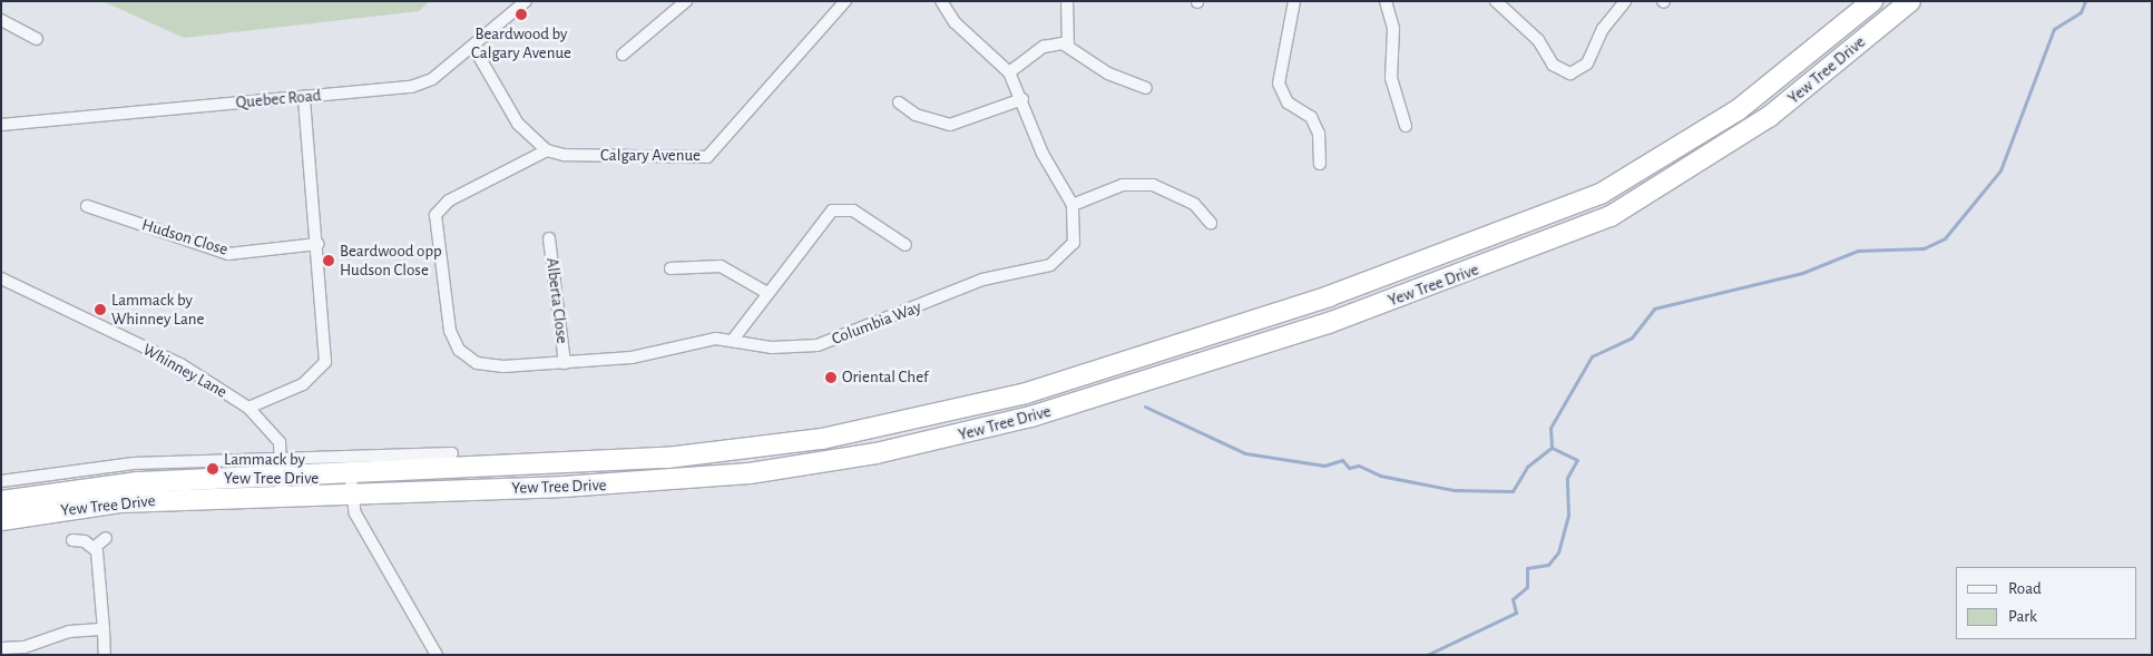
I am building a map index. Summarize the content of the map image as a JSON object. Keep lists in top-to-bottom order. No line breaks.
{"streets":{"highway":["Yew Tree Drive"],"street":["Quebec Road","Calgary Avenue","Hudson Close","Alberta Close","Columbia Way","Whinney Lane"]},"crossings":[["Yew Tree Drive","Whinney Lane"],["Calgary Avenue","Columbia Way"],["Alberta Close","Columbia Way"]],"places":["Beardwood by Calgary Avenue","Beardwood opp Hudson Close","Lammack by Whinney Lane","Oriental Chef","Lammack by Yew Tree Drive"],"legend":["Road","Park"]}
